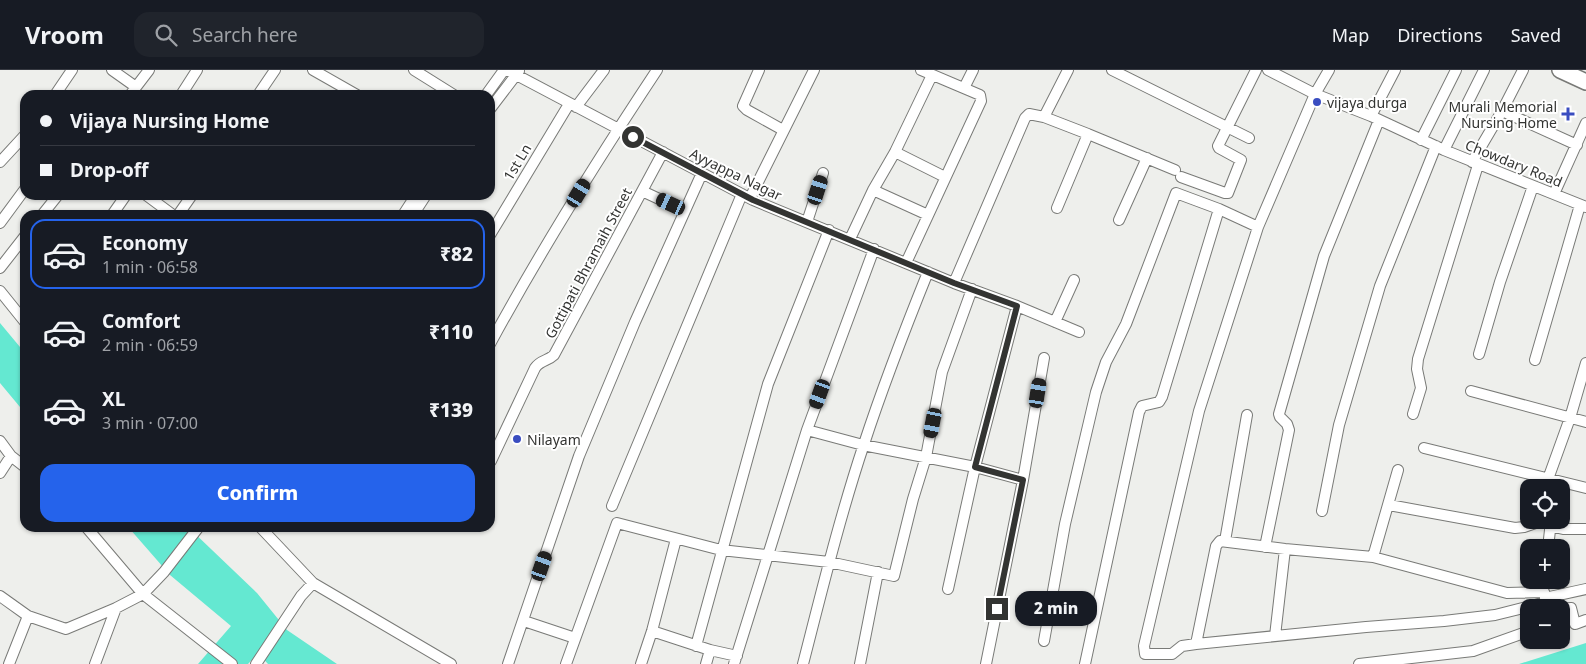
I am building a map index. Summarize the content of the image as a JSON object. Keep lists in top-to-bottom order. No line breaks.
{"streets":{"street":["1st Ln","Chowdary Road","Ayyappa Nagar","Gottipati Bhramaih Street"]},"crossings":[["1st Ln","Ayyappa Nagar"],["Ayyappa Nagar","Gottipati Bhramaih Street"]],"places":{"other":["vijaya durga","Nilayam"],"health":["Murali Memorial Nursing Home"]},"page":{"header":"Vroom","search":"Search here","nav":["Map","Directions","Saved"],"banner":["Vijaya Nursing Home","Drop-off"],"list":[{"name":"Economy","note":"1 min · 06:58","value":"₹82"},{"name":"Comfort","note":"2 min · 06:59","value":"₹110"},{"name":"XL","note":"3 min · 07:00","value":"₹139"}],"buttons":"Confirm","map_buttons":["+","−"],"bubble":"2 min"}}
